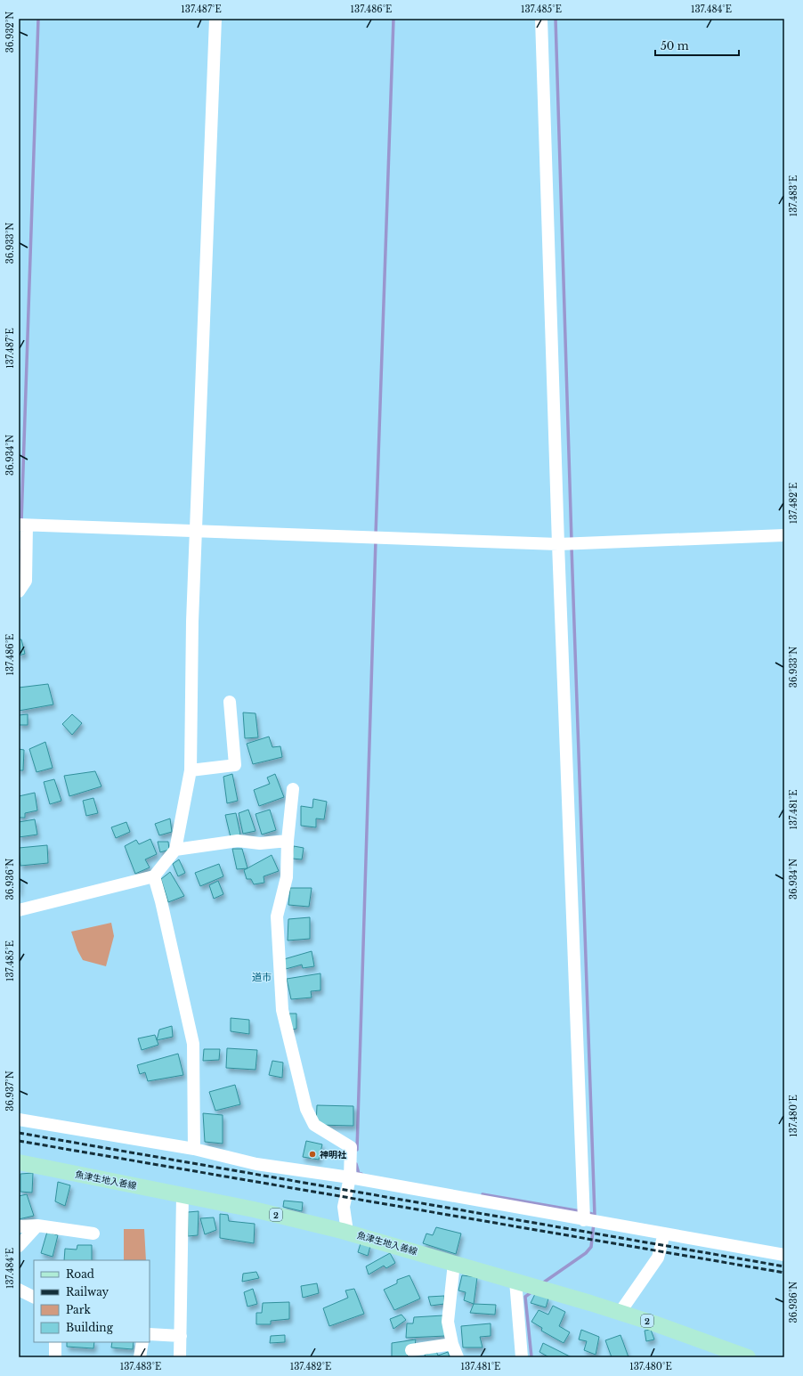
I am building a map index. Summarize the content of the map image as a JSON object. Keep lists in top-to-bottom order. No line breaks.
{"streets":{"main road":["魚津生地入善線","2"]},"districts":["道市"],"places":["神明社"],"legend":["Road","Railway","Park","Building"],"scale_bar":"50 m","coordinates":["137.487°E","137.486°E","137.485°E","137.484°E","36.932°N","137.483°E","36.933°N","36.934°N","137.482°E","137.481°E","36.936°N","36.937°N","137.480°E"]}
